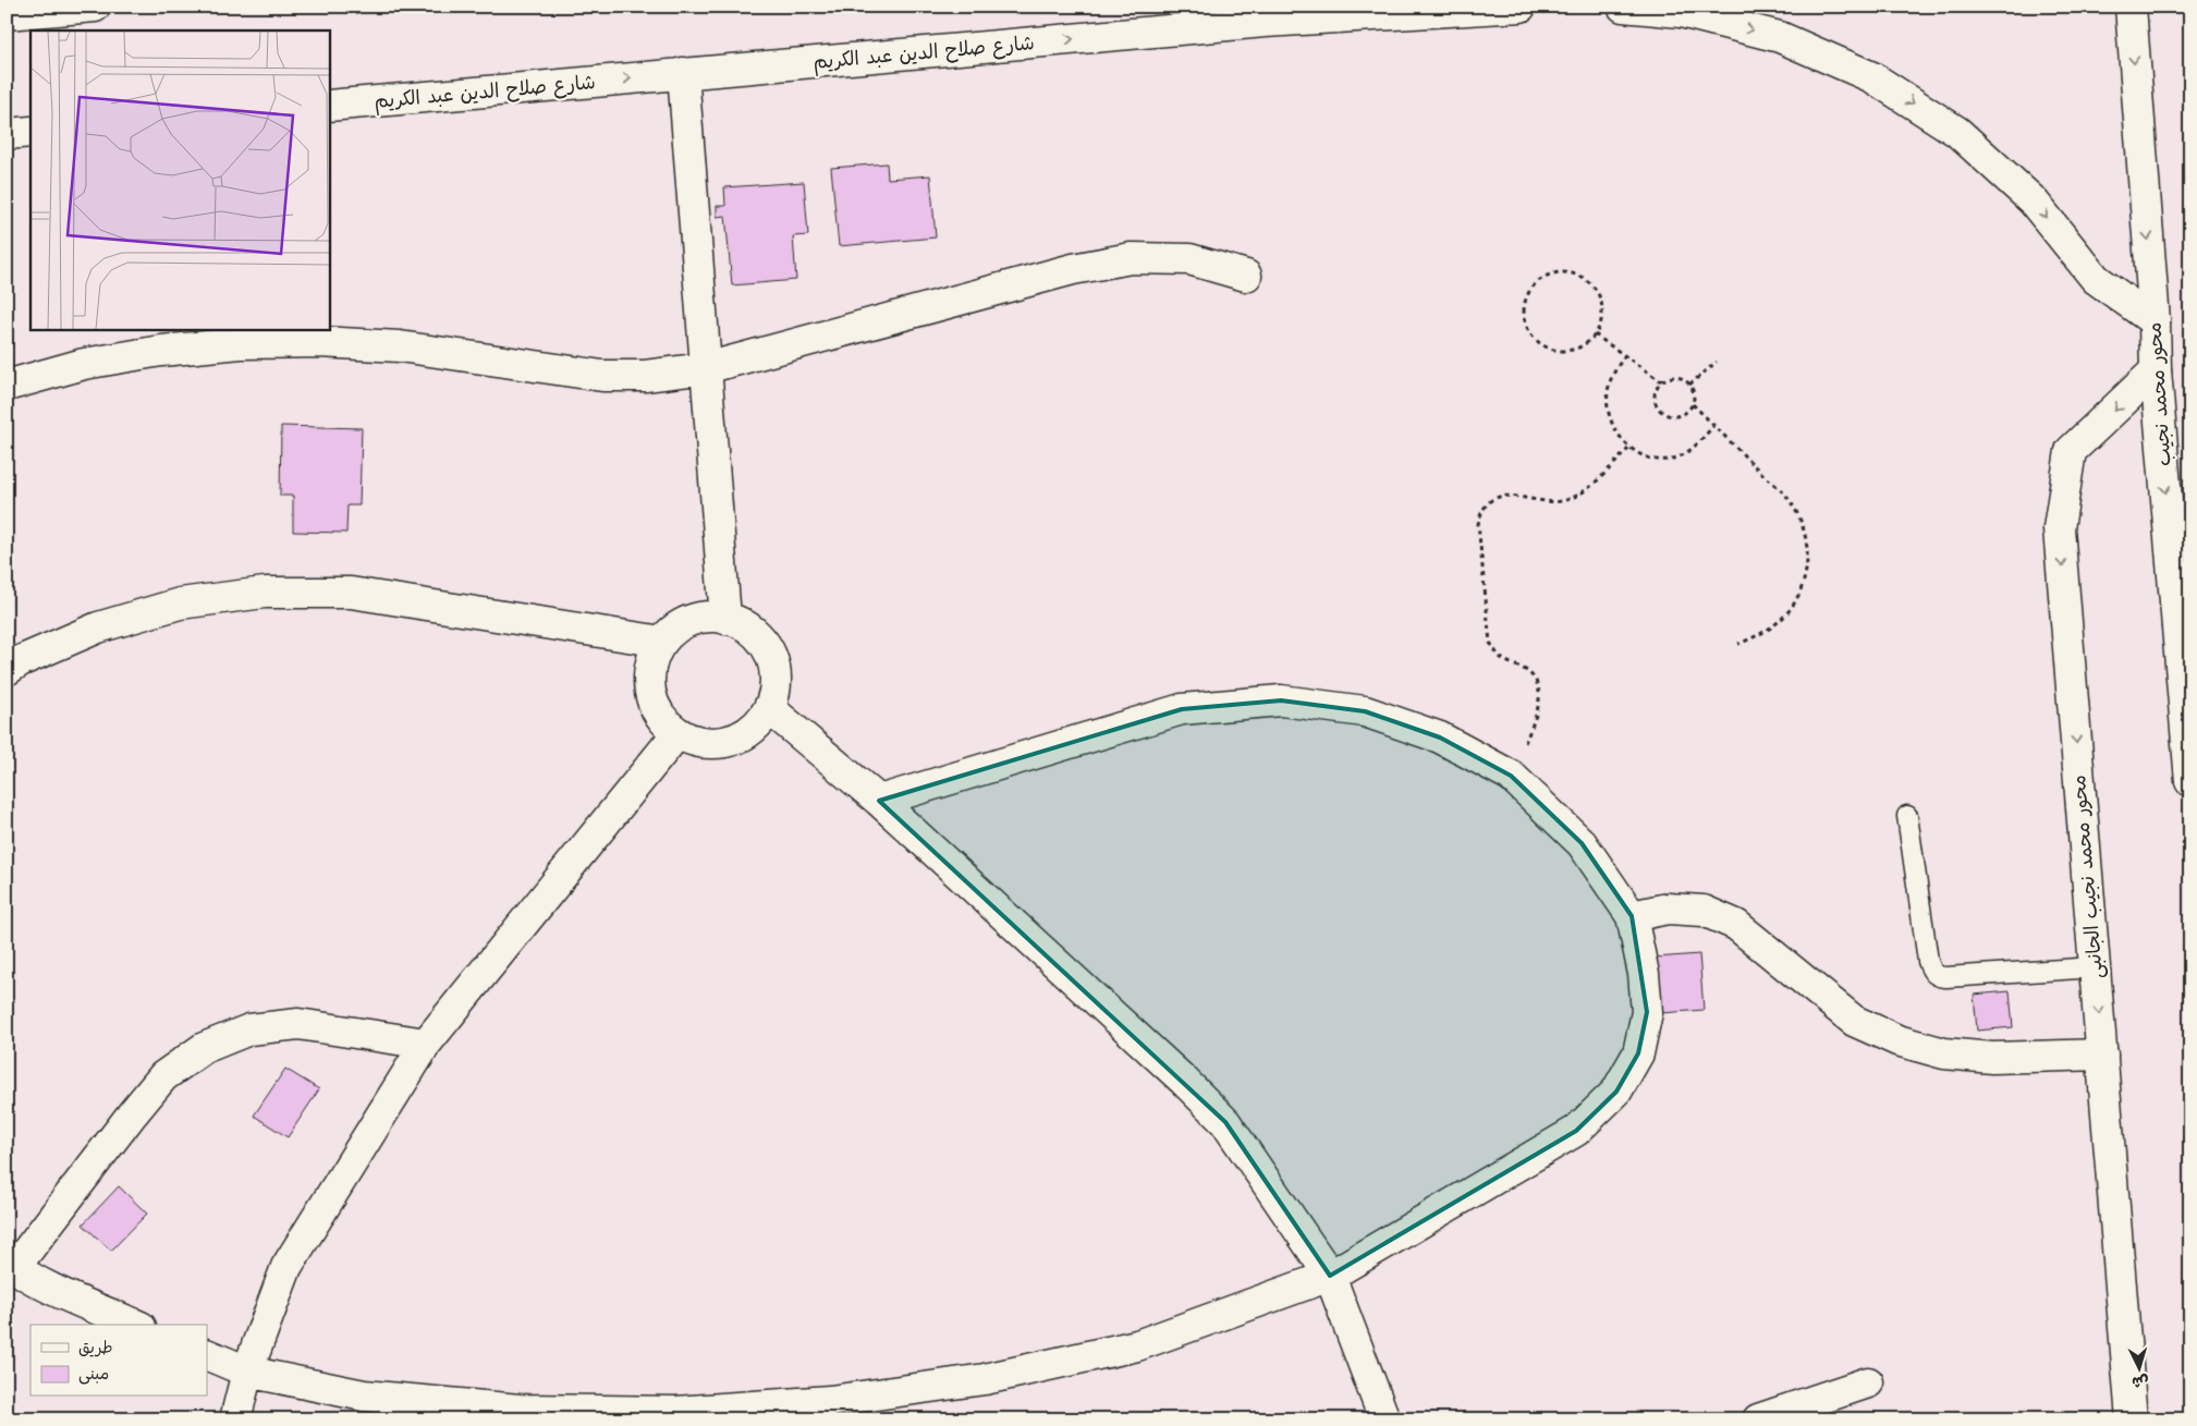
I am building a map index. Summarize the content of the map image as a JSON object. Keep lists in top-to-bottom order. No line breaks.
{"streets":{"street":["شارع صلاح الدين عبد الكريم","محور محمد نجيب","محور محمد نجيب الجانبى"]},"crossings":[["محور محمد نجيب","محور محمد نجيب الجانبى"]],"one_way":["محور محمد نجيب","محور محمد نجيب الجانبى"],"legend":["طريق","مبنى"],"north":"bottom"}
